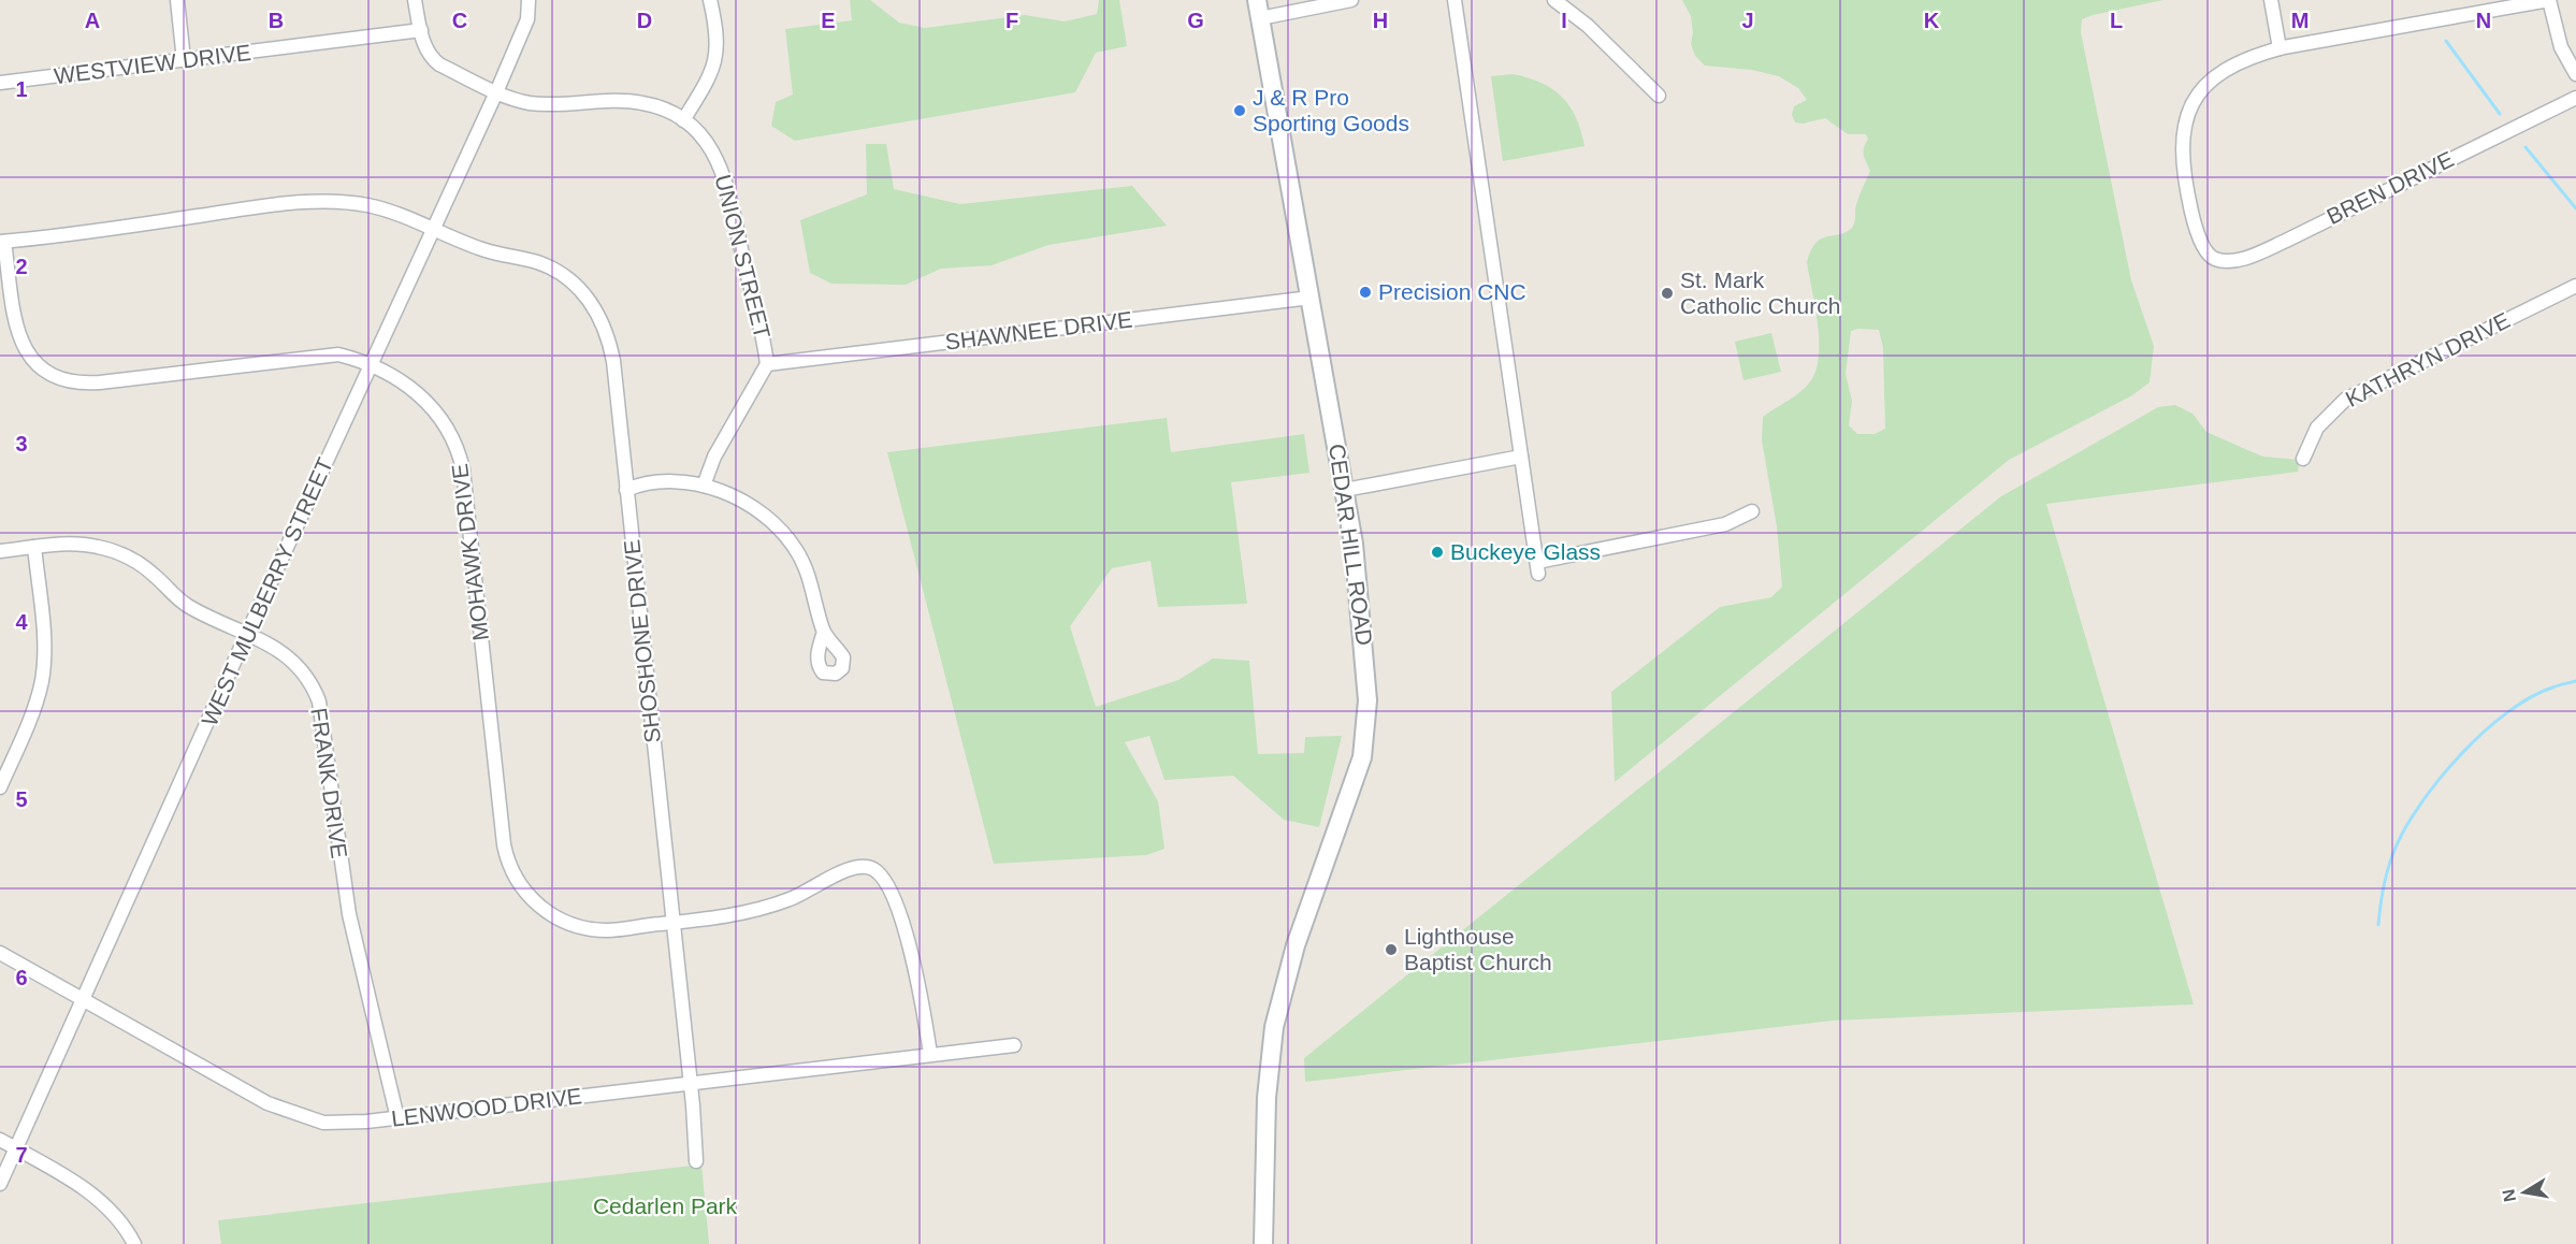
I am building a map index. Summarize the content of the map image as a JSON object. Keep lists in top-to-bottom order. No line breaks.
{"streets":{"main road":["CEDAR HILL ROAD"],"street":["WESTVIEW DRIVE","BREN DRIVE","UNION STREET","SHAWNEE DRIVE","KATHRYN DRIVE","MOHAWK DRIVE","WEST MULBERRY STREET","SHOSHONE DRIVE","FRANK DRIVE","LENWOOD DRIVE"]},"crossings":[["WESTVIEW DRIVE","UNION STREET"],["UNION STREET","SHAWNEE DRIVE"],["UNION STREET","WEST MULBERRY STREET"],["SHAWNEE DRIVE","CEDAR HILL ROAD"],["MOHAWK DRIVE","WEST MULBERRY STREET"],["MOHAWK DRIVE","SHOSHONE DRIVE"],["MOHAWK DRIVE","LENWOOD DRIVE"],["WEST MULBERRY STREET","SHOSHONE DRIVE"],["WEST MULBERRY STREET","FRANK DRIVE"],["WEST MULBERRY STREET","LENWOOD DRIVE"],["SHOSHONE DRIVE","LENWOOD DRIVE"],["FRANK DRIVE","LENWOOD DRIVE"]],"parks":["Cedarlen Park"],"places":["J & R Pro Sporting Goods","Precision CNC","St. Mark Catholic Church","Buckeye Glass","Lighthouse Baptist Church"],"north":"left","grid":{"columns":["A","B","C","D","E","F","G","H","I","J","K","L","M","N"],"rows":["1","2","3","4","5","6","7"]}}
